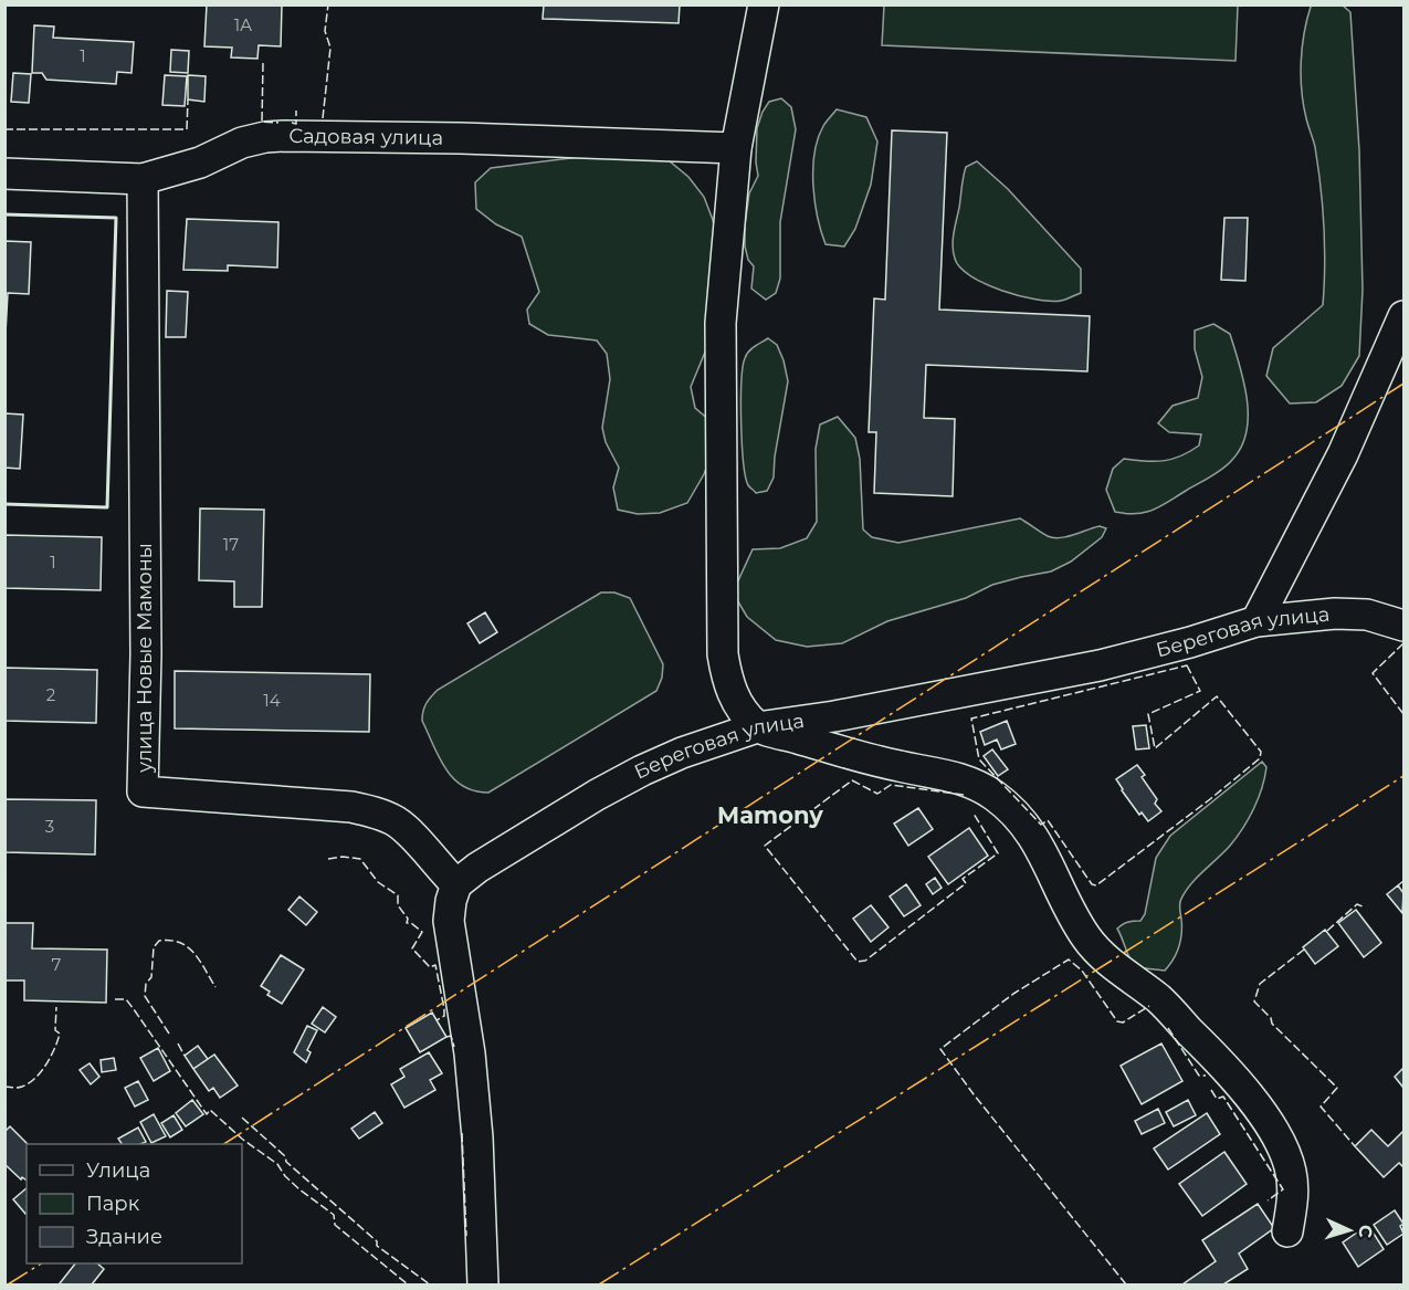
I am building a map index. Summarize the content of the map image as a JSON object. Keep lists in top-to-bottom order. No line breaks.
{"streets":{"street":["Садовая улица","Береговая улица","улица Новые Мамоны"]},"crossings":[["Садовая улица","улица Новые Мамоны"],["Береговая улица","улица Новые Мамоны"]],"districts":["Mamony"],"house_numbers":["1А","1","17","1","2","14","3","7"],"legend":["Улица","Парк","Здание"],"north":"right"}
